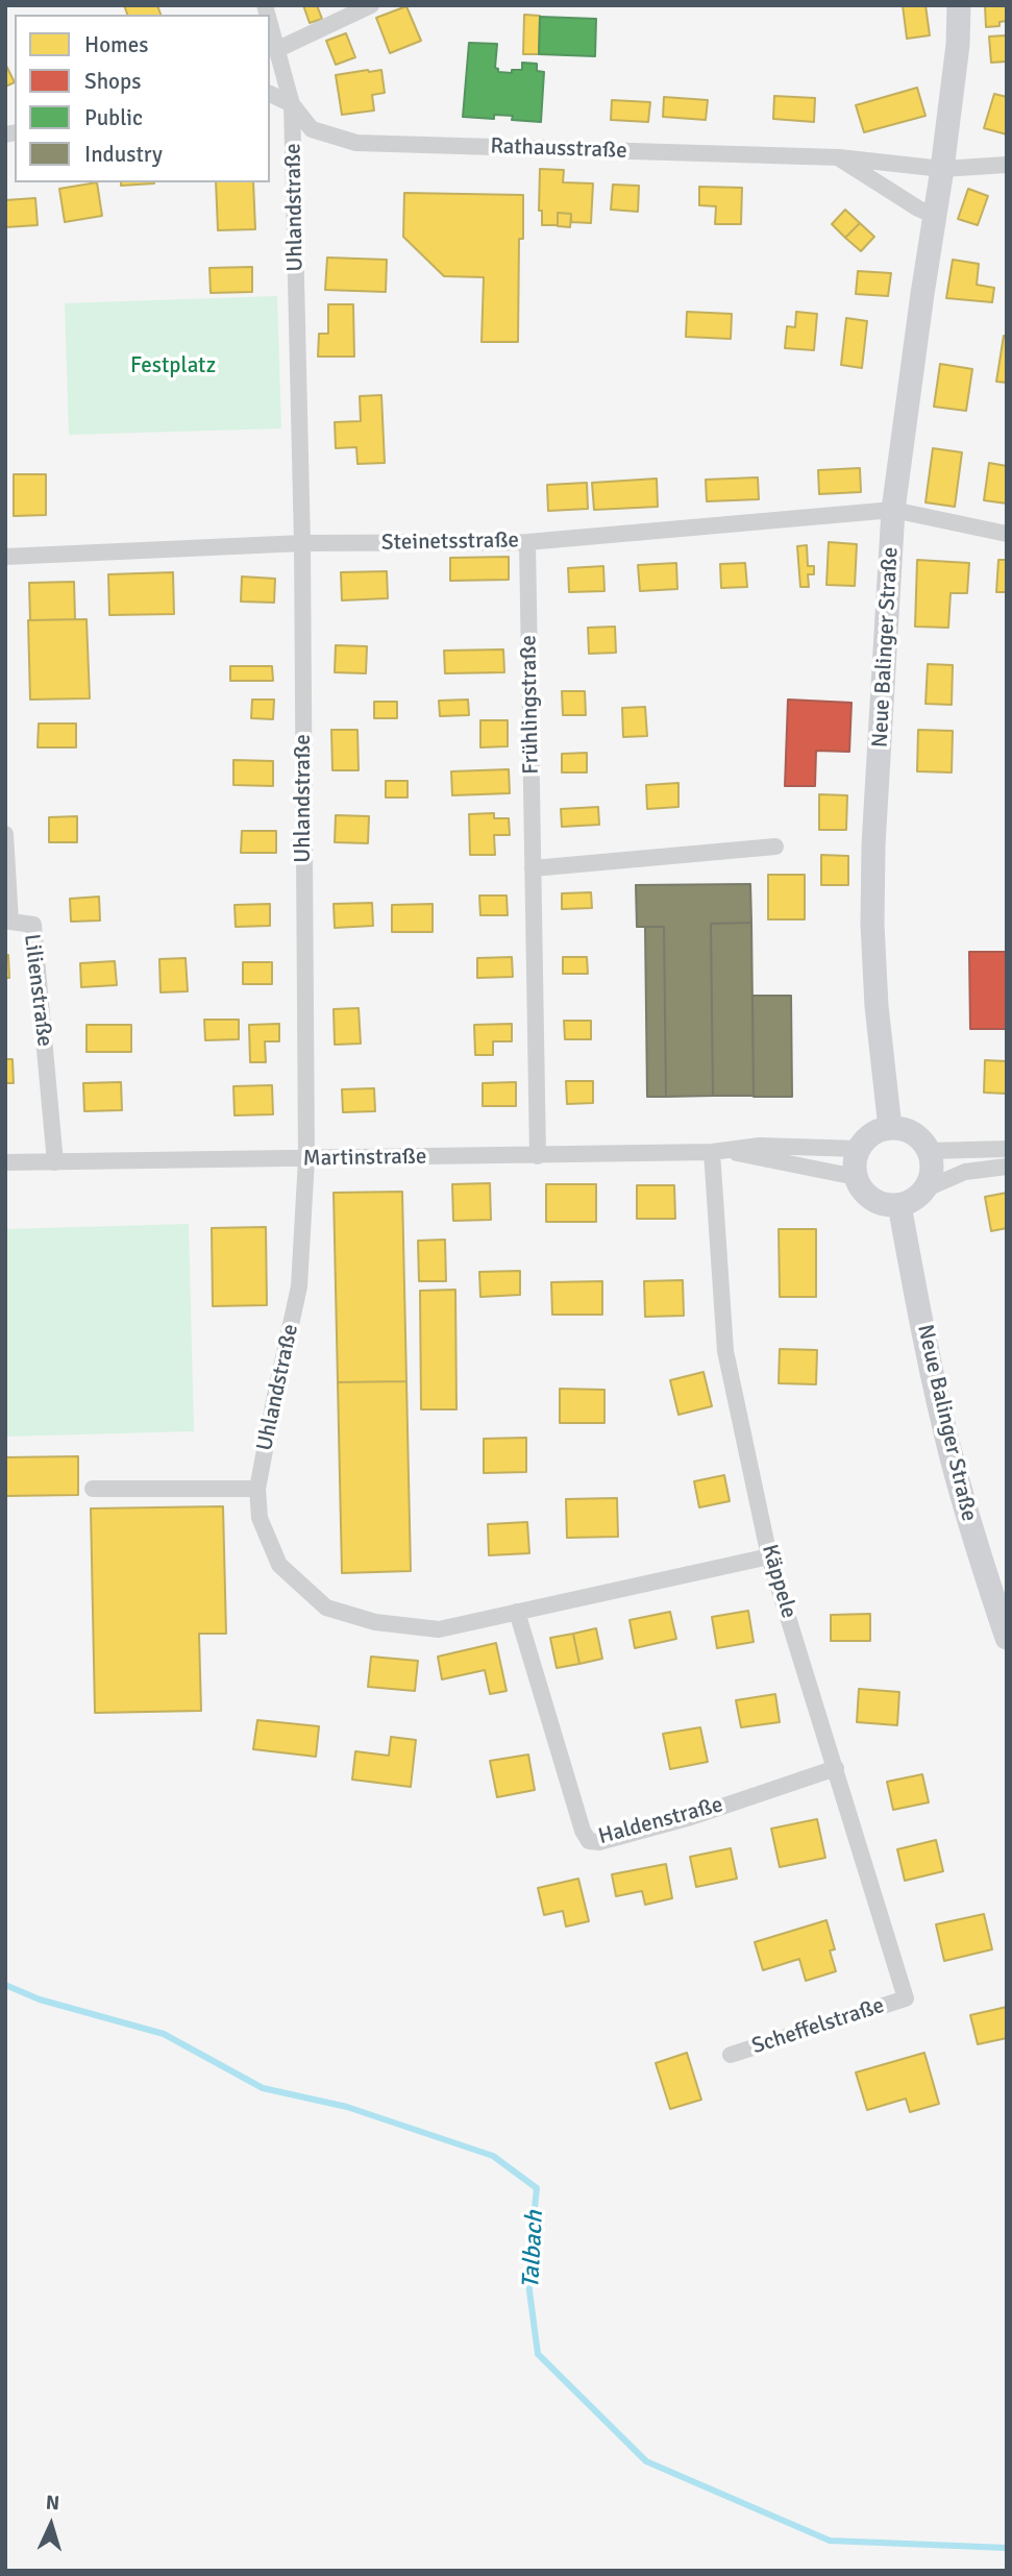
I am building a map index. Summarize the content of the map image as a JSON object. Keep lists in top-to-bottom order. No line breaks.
{"streets":{"main road":["Neue Balinger Straße"],"street":["Rathausstraße","Uhlandstraße","Steinetsstraße","Frühlingstraße","Lilienstraße","Martinstraße","Käppele","Haldenstraße","Scheffelstraße"]},"crossings":[["Rathausstraße","Uhlandstraße"],["Rathausstraße","Neue Balinger Straße"],["Uhlandstraße","Steinetsstraße"],["Uhlandstraße","Martinstraße"],["Uhlandstraße","Käppele"],["Uhlandstraße","Haldenstraße"],["Steinetsstraße","Neue Balinger Straße"],["Steinetsstraße","Frühlingstraße"],["Neue Balinger Straße","Martinstraße"],["Frühlingstraße","Martinstraße"],["Lilienstraße","Martinstraße"],["Martinstraße","Käppele"],["Käppele","Haldenstraße"],["Käppele","Scheffelstraße"]],"water":["Talbach"],"parks":["Festplatz"],"legend":["Homes","Shops","Public","Industry"],"north":"top"}
